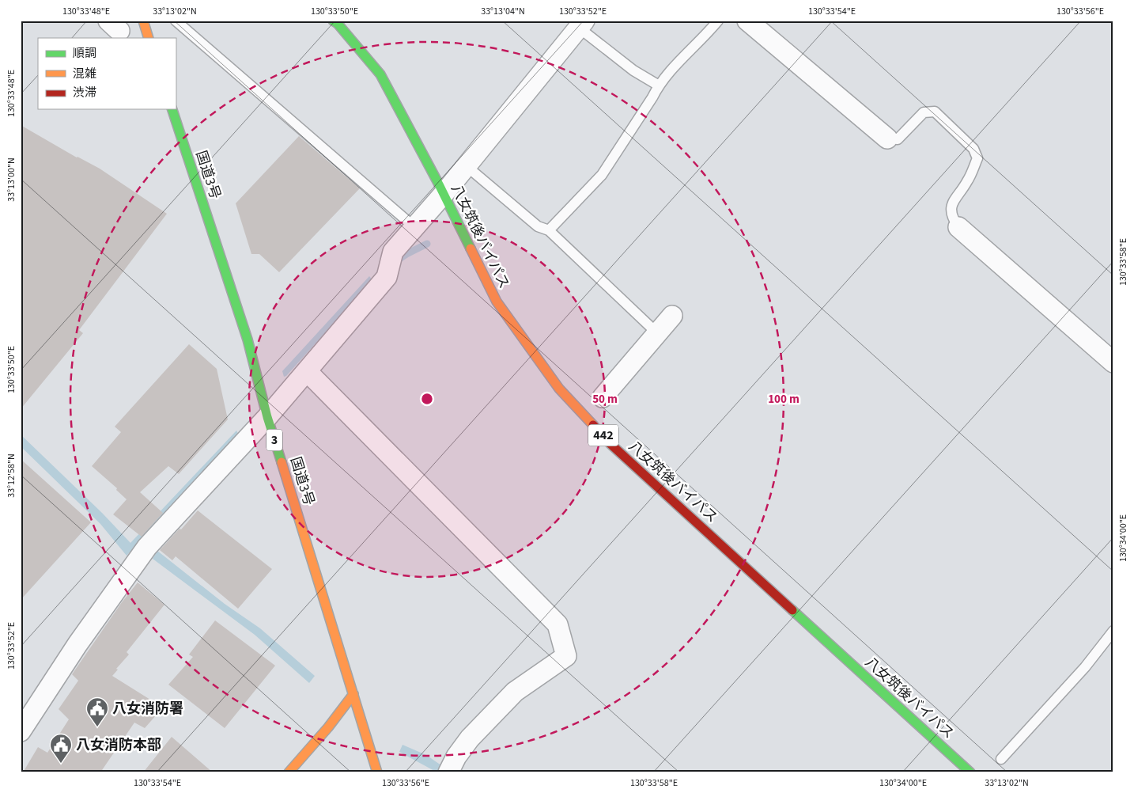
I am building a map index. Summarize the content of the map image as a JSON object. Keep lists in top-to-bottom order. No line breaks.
{"streets":{"main road":["国道3号","八女筑後バイパス","442","3"]},"places":{"public building":["八女消防署","八女消防本部"]},"legend":["順調","混雑","渋滞"],"coordinates":["130°33'48\"E","33°13'02\"N","130°33'50\"E","33°13'04\"N","130°33'52\"E","130°33'54\"E","130°33'56\"E","33°13'00\"N","130°33'58\"E","33°12'58\"N","130°34'00\"E"],"rings":["50 m","100 m"]}
